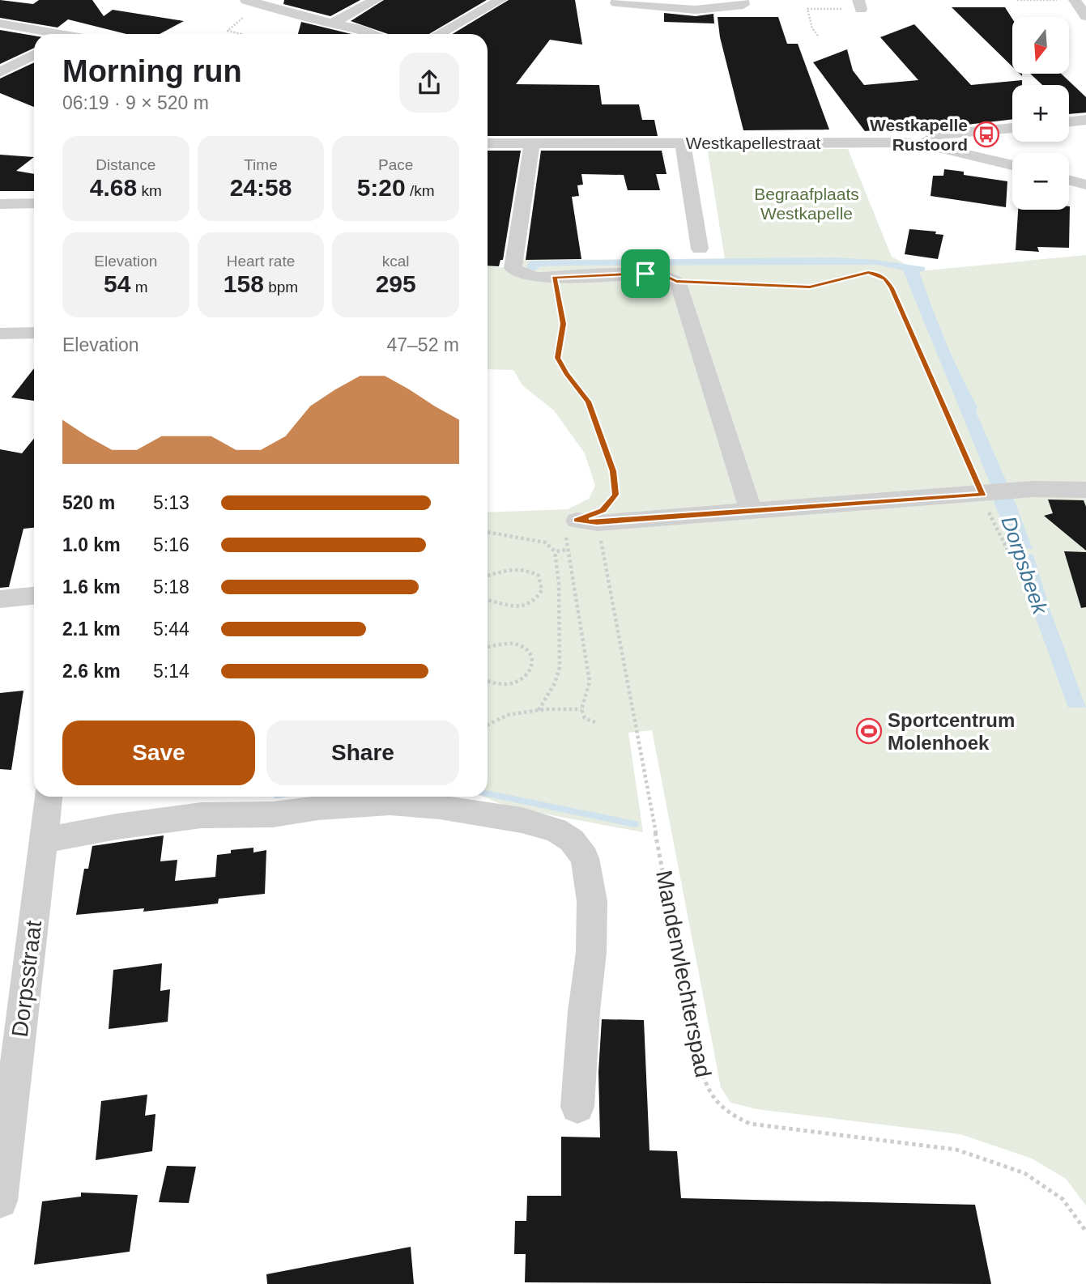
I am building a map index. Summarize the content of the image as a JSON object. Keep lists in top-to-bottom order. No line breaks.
{"streets":{"street":["Westkapellestraat","Dorpsstraat"],"path":["Mandenvlechterspad"]},"water":["Dorpsbeek"],"parks":["Begraafplaats Westkapelle"],"places":{"bus stop":["Westkapelle Rustoord"],"sports":["Sportcentrum Molenhoek"]},"north":"bottom","page":{"map_buttons":["+","−"],"heading":["Morning run","06:19 · 9 × 520 m"],"stats":[["Distance","4.68 km"],["Time","24:58"],["Pace","5:20 /km"],["Elevation","54 m"],["Heart rate","158 bpm"],["kcal","295"]],"chart":["Elevation","47–52 m"],"list":[{"name":"520 m","note":"5:13"},{"name":"1.0 km","note":"5:16"},{"name":"1.6 km","note":"5:18"},{"name":"2.1 km","note":"5:44"},{"name":"2.6 km","note":"5:14"}],"buttons":["Save","Share"]}}
